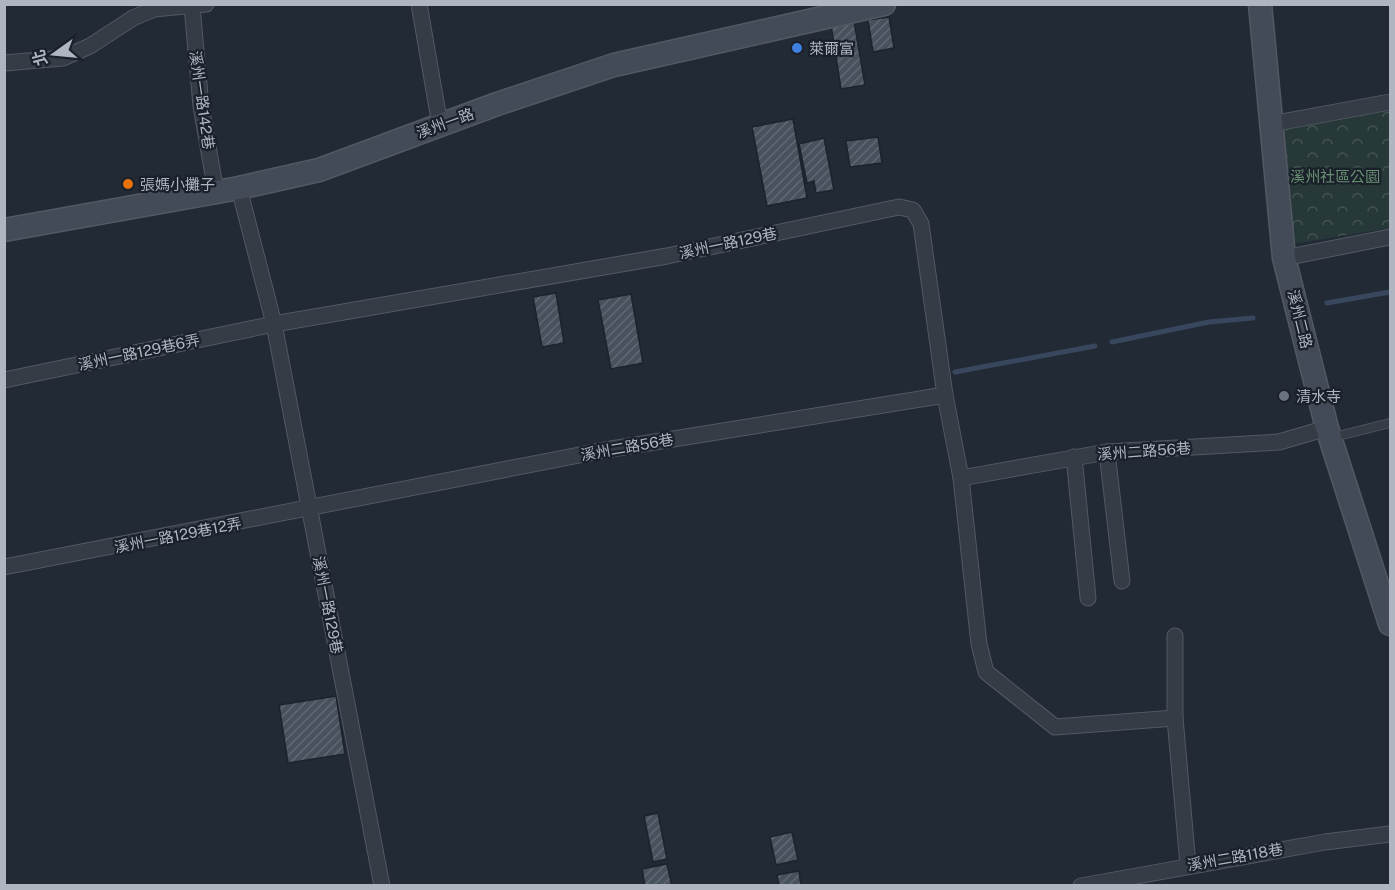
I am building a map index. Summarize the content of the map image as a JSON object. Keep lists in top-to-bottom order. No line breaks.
{"streets":{"street":["溪州一路142巷","溪州一路","溪州一路129巷","溪州二路","溪州一路129巷6弄","溪州二路56巷","溪州一路129巷12弄","溪州二路118巷"]},"crossings":[["溪州一路142巷","溪州一路"],["溪州一路","溪州一路129巷"],["溪州一路129巷","溪州一路129巷6弄"],["溪州一路129巷","溪州二路56巷"],["溪州一路129巷","溪州一路129巷12弄"],["溪州二路","溪州二路56巷"],["溪州二路56巷","溪州一路129巷12弄"]],"parks":["溪州社區公園"],"places":["萊爾富","張媽小攤子","清水寺"],"north":"left"}
